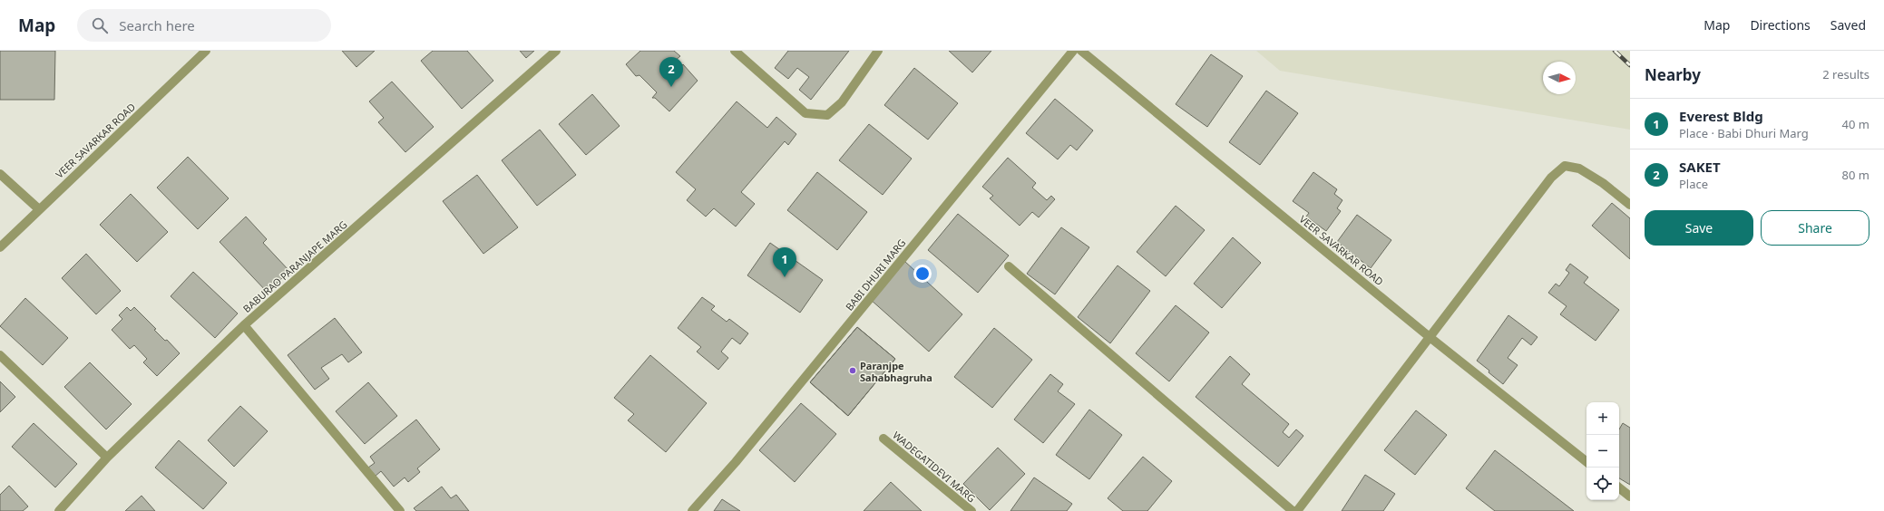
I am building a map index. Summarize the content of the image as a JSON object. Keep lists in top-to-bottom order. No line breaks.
{"streets":{"street":["VEER SAVARKAR ROAD","BABURAO PARANJAPE MARG","BABI DHURI MARG","WADEGATIDEVI MARG"]},"places":["Paranjpe Sahabhagruha"],"north":"right","page":{"header":"Map","search":"Search here","nav":["Map","Directions","Saved"],"heading":["Nearby","2 results"],"pins":["2","1"],"list":[{"mark":"1","name":"Everest Bldg","note":"Place · Babi Dhuri Marg","value":"40 m"},{"mark":"2","name":"SAKET","note":"Place","value":"80 m"}],"buttons":["Save","Share"],"map_buttons":["+","−"]}}
